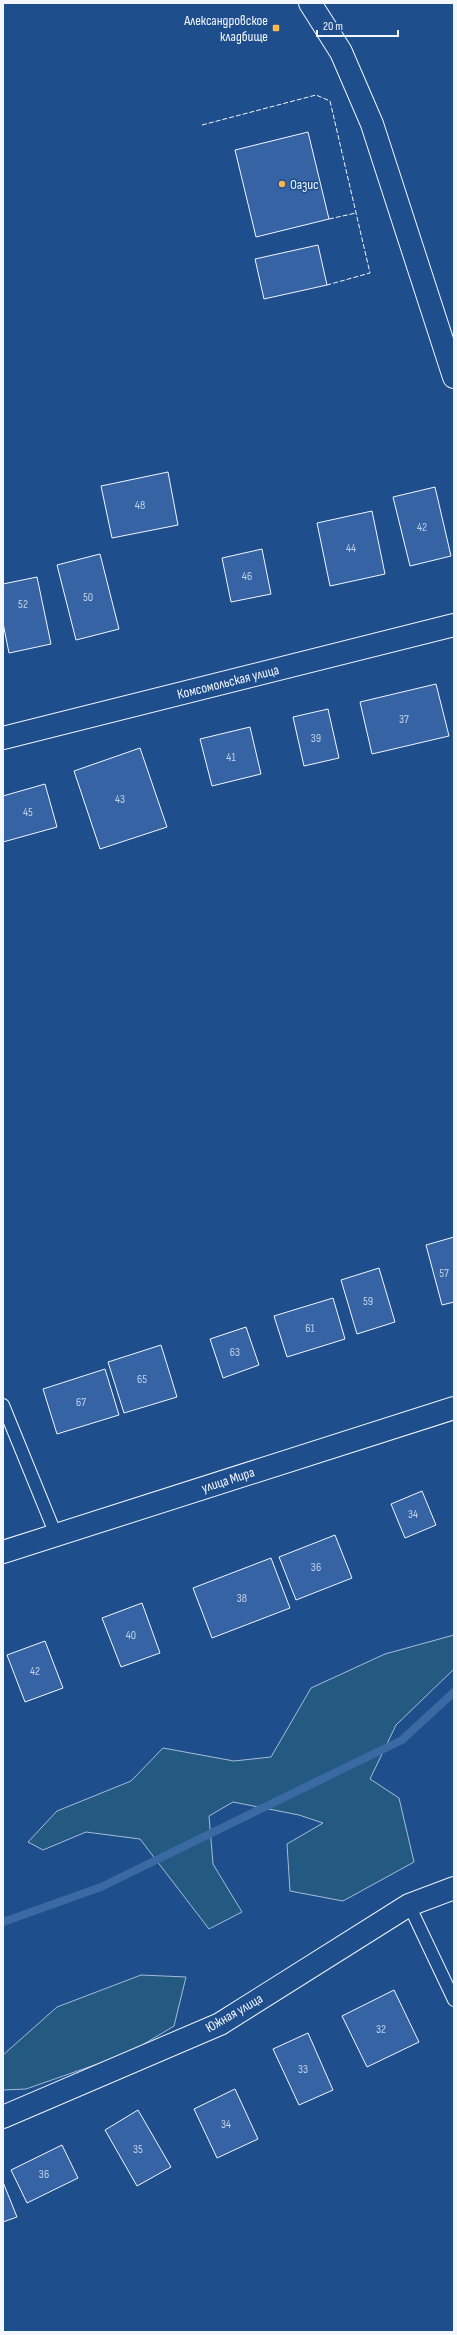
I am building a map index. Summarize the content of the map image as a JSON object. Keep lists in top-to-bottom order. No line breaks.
{"streets":{"street":["Комсомольская улица","улица Мира","Южная улица"]},"places":{"transit":["Александровское кладбище"],"other":["Оазис"]},"house_numbers":["48","42","44","46","50","52","37","39","41","43","45","57","59","61","63","65","67","34","36","38","40","42","32","33","34","35","36"],"scale_bar":"20 m"}
